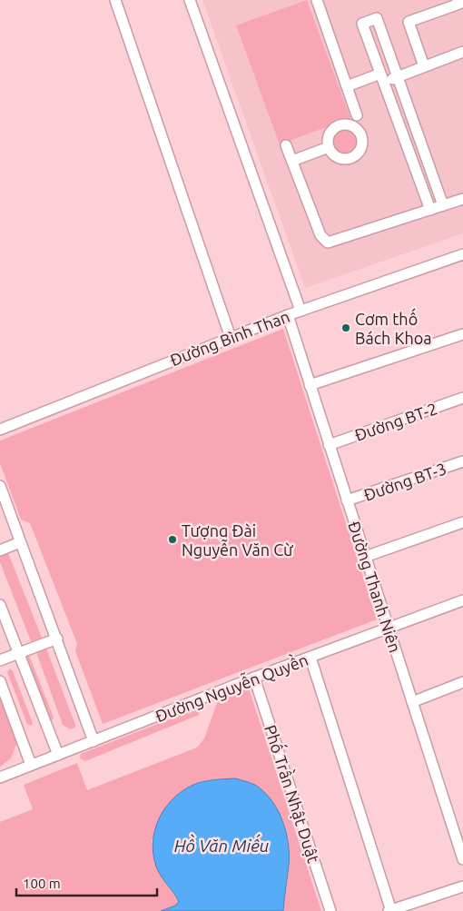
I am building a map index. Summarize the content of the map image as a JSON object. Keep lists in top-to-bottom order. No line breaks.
{"streets":{"street":["Đường Bình Than","Đường BT-2","Đường BT-3","Đường Thanh Niên","Đường Nguyễn Quyền","Phố Trần Nhật Duật"]},"crossings":[["Đường Bình Than","Đường Thanh Niên"],["Đường BT-2","Đường Thanh Niên"],["Đường BT-3","Đường Thanh Niên"],["Đường Thanh Niên","Đường Nguyễn Quyền"],["Đường Nguyễn Quyền","Phố Trần Nhật Duật"]],"water":["Hồ Văn Miếu"],"places":["Cơm thố Bách Khoa","Tượng Đài Nguyễn Văn Cừ"],"scale_bar":"100 m"}
